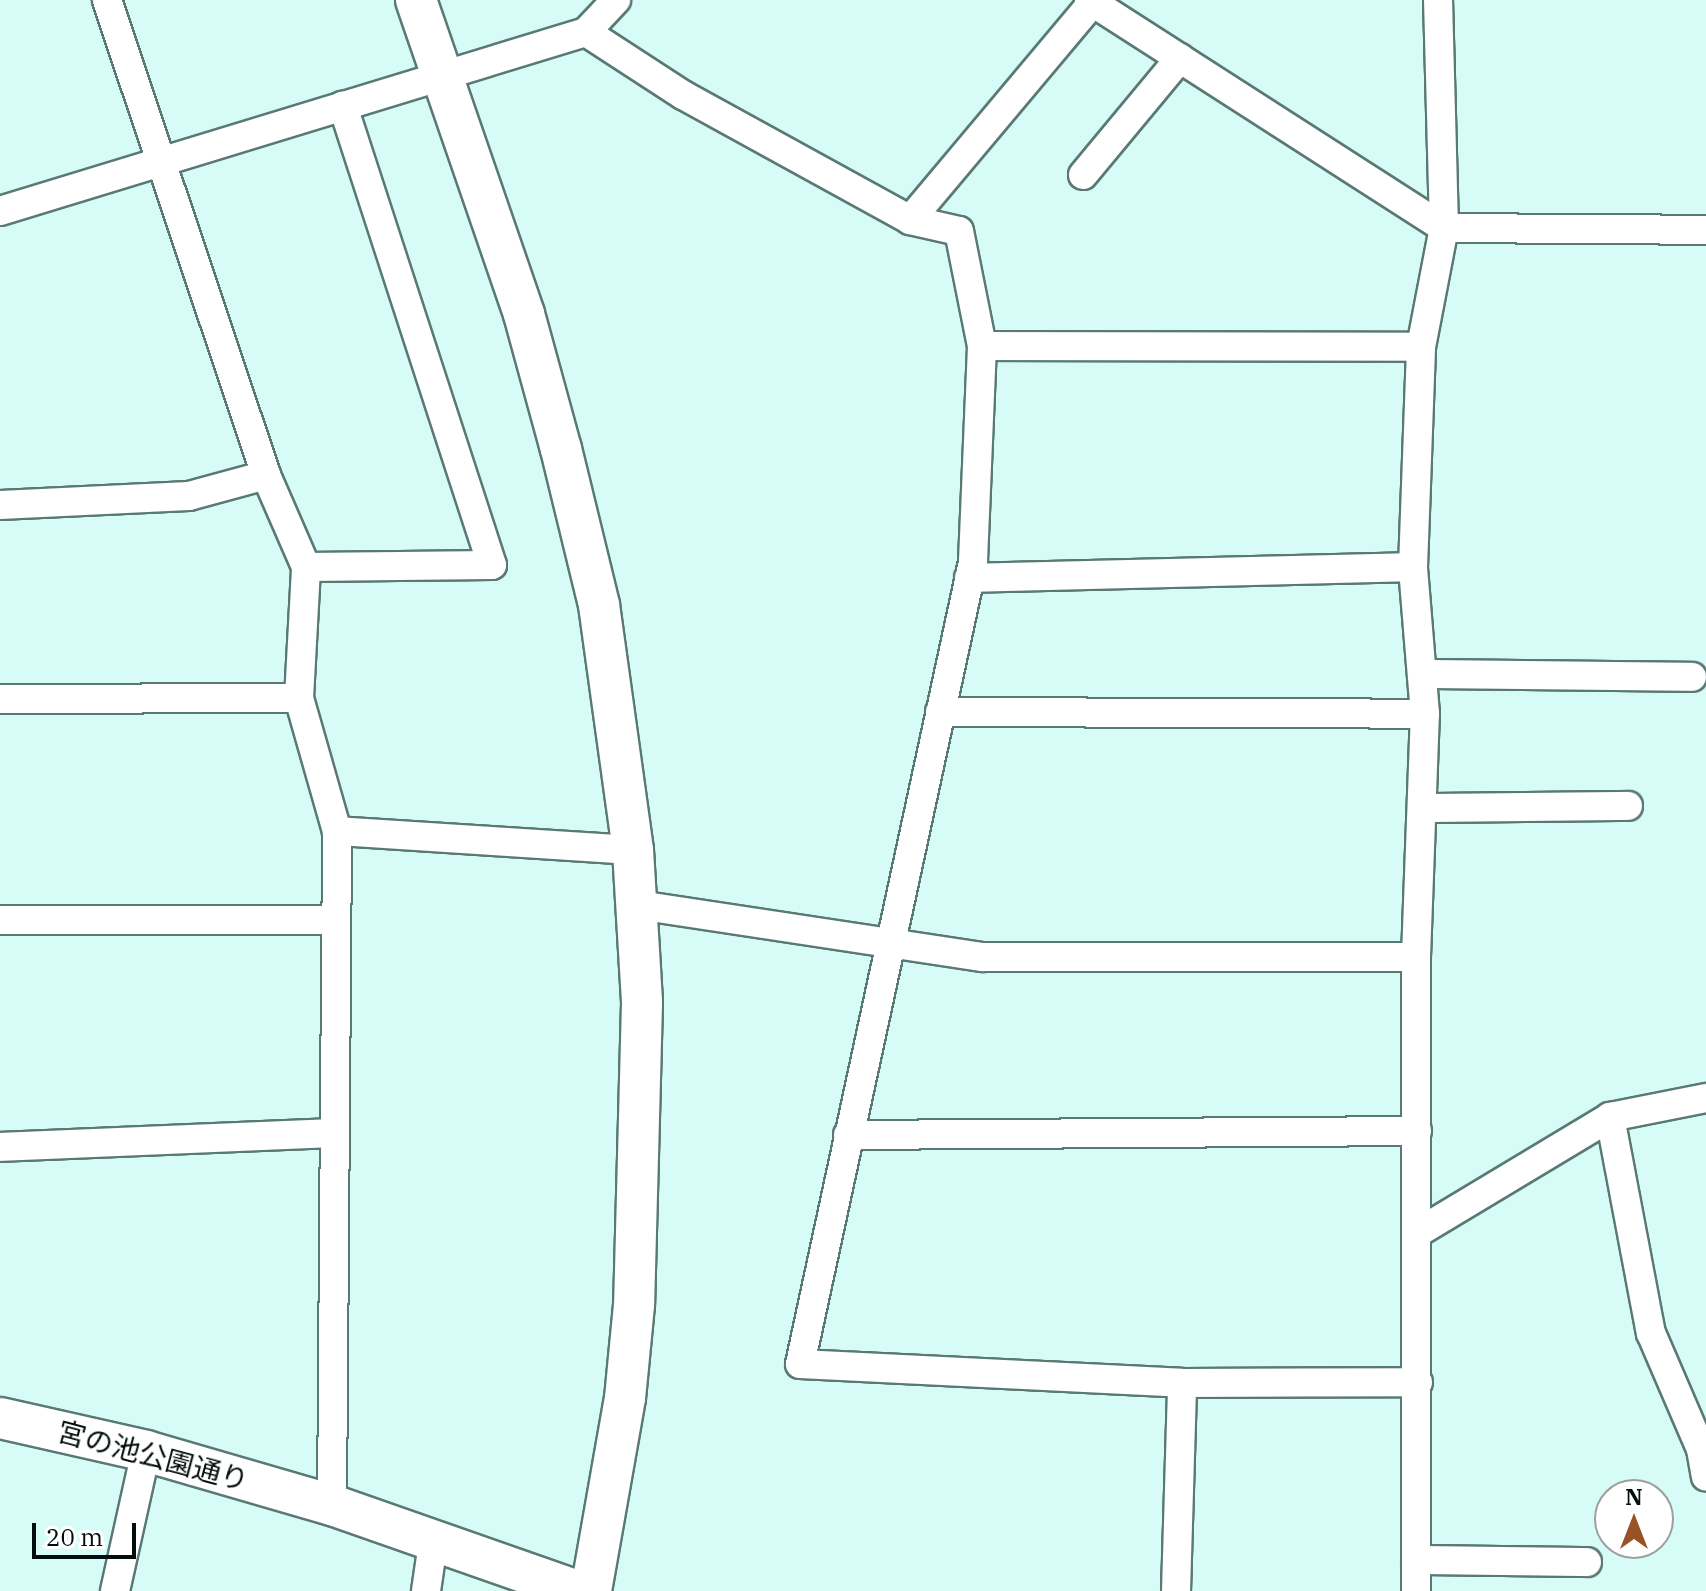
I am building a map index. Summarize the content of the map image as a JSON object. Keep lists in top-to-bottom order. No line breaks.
{"streets":{"street":["宮の池公園通り"]},"scale_bar":"20 m","north":"top"}
